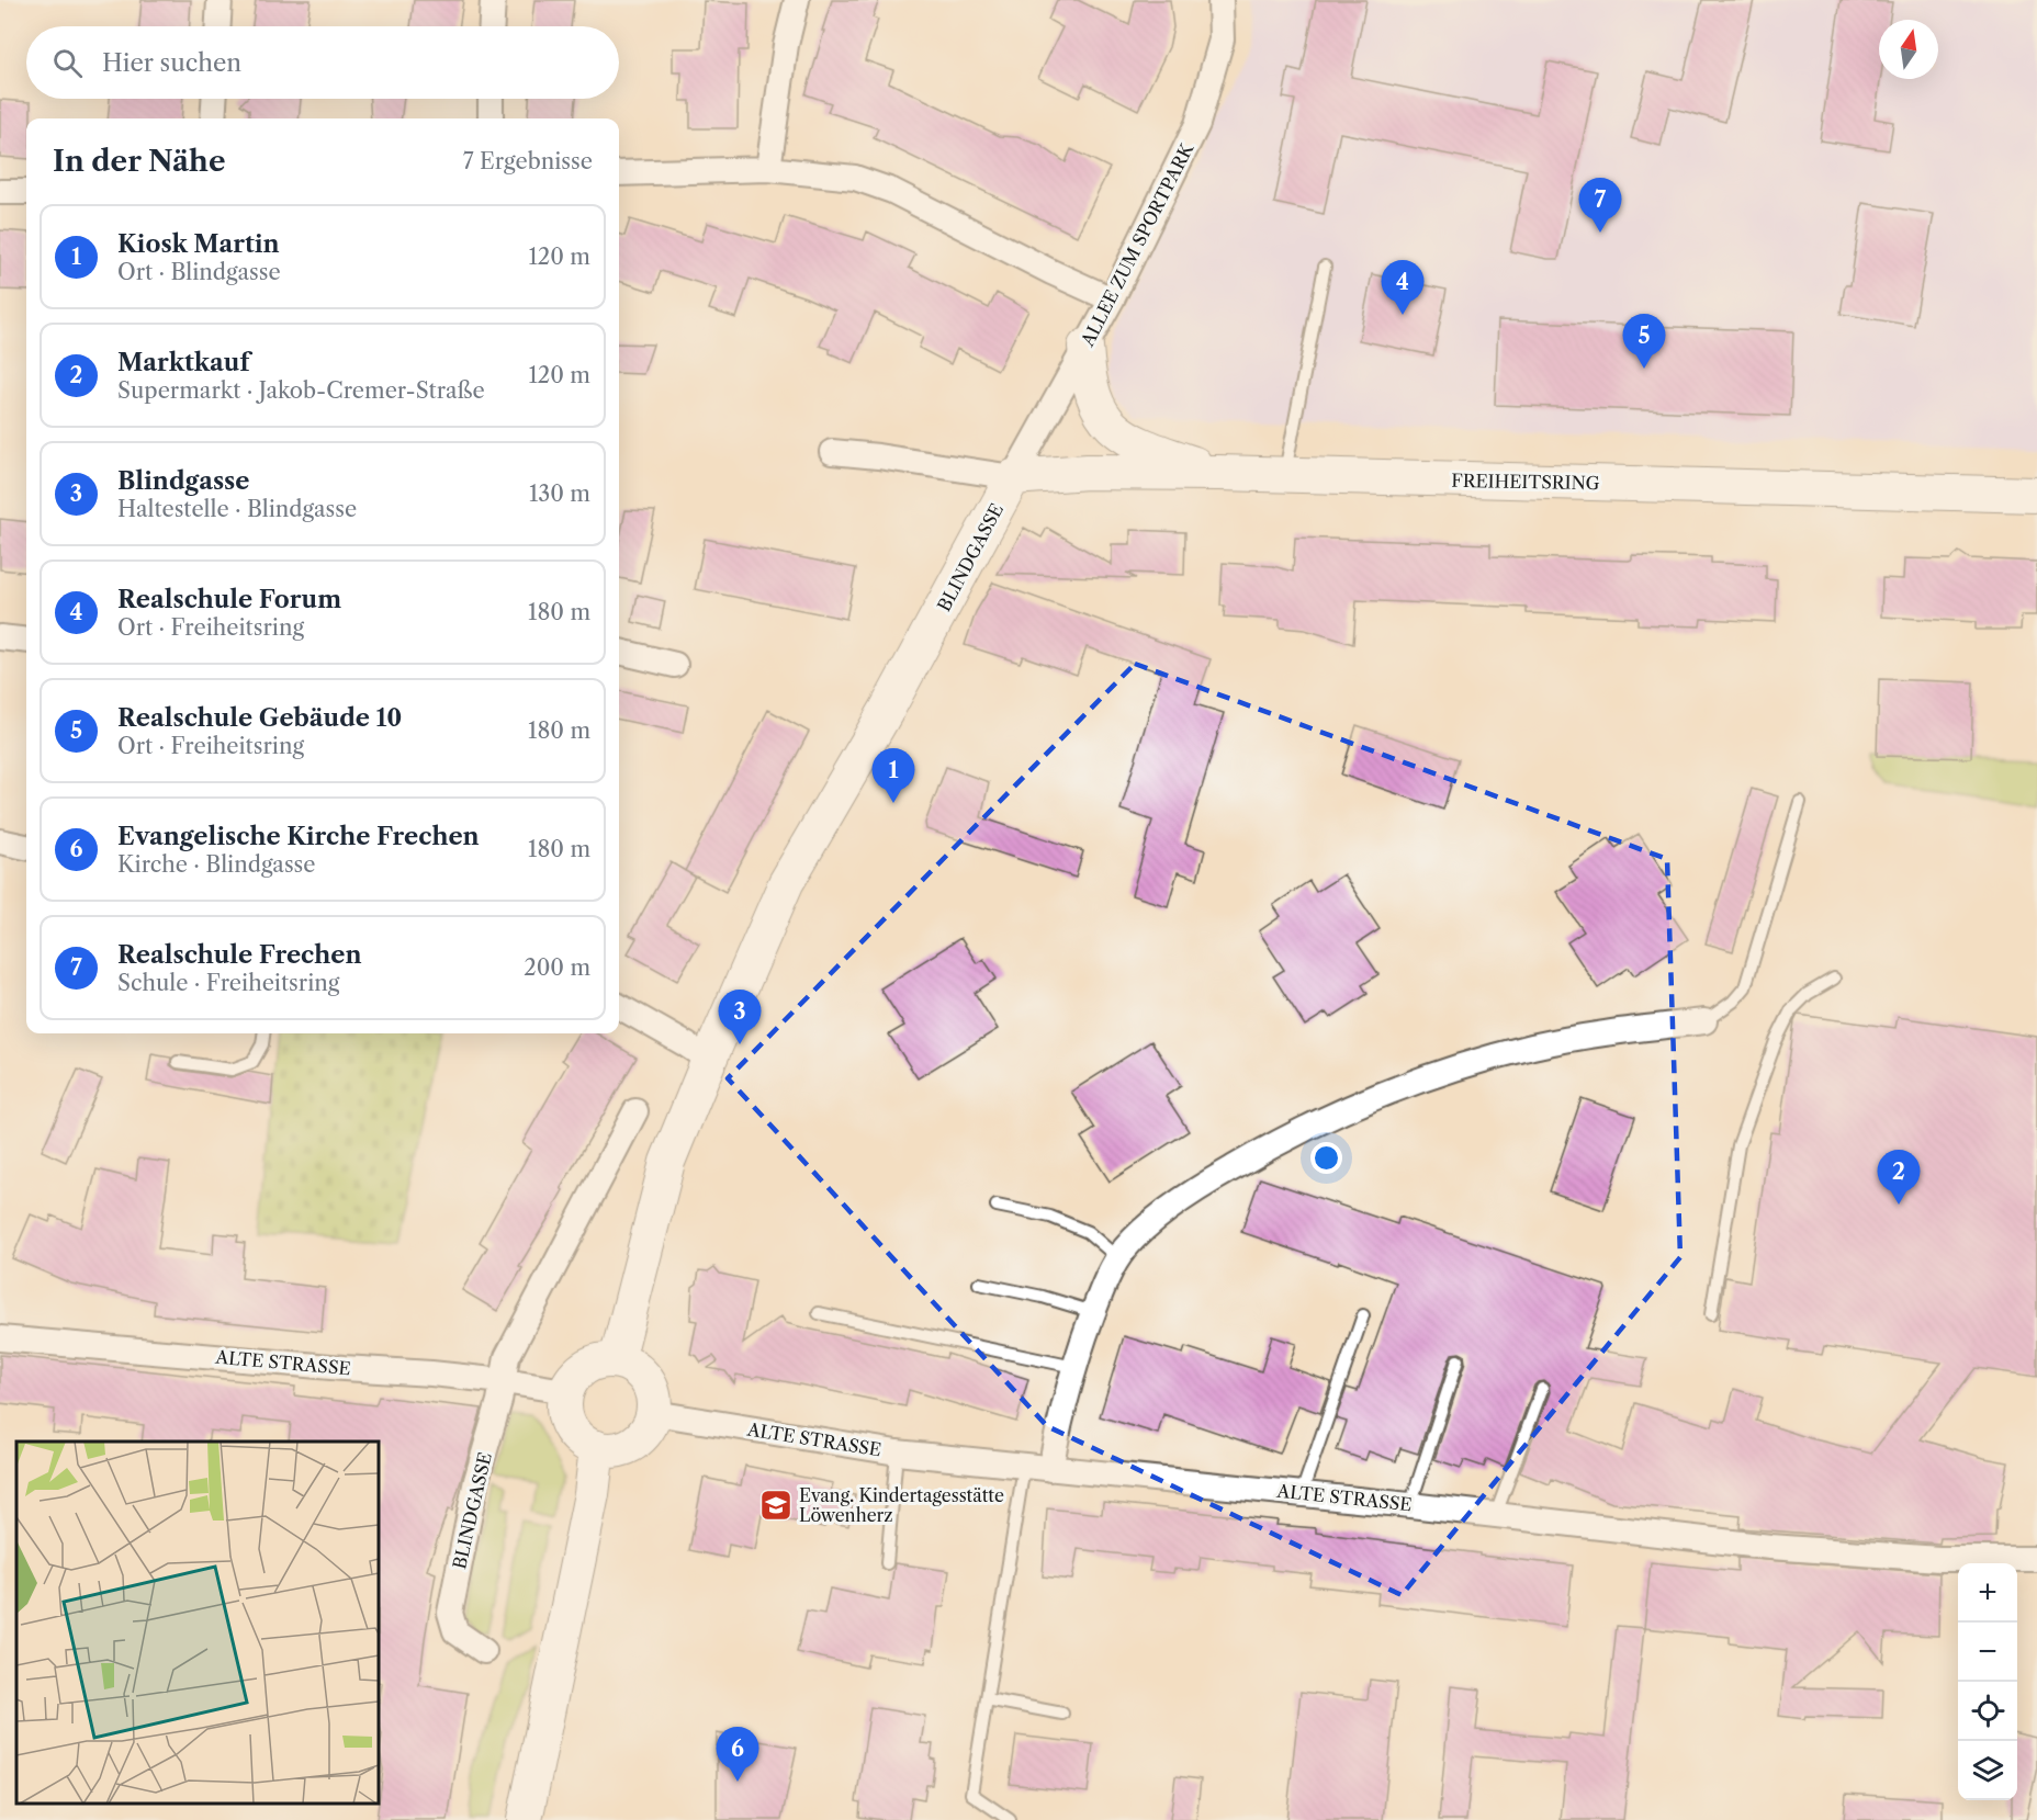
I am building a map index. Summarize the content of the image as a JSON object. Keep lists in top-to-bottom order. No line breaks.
{"streets":{"main road":["FREIHEITSRING","BLINDGASSE"],"street":["ALLEE ZUM SPORTPARK","ALTE STRASSE"]},"crossings":[["ALLEE ZUM SPORTPARK","FREIHEITSRING"],["ALLEE ZUM SPORTPARK","BLINDGASSE"],["FREIHEITSRING","BLINDGASSE"],["BLINDGASSE","ALTE STRASSE"]],"places":{"school or university":["Evang. Kindertagesstätte Löwenherz"]},"north":"top","page":{"search":"Hier suchen","heading":["In der Nähe","7 Ergebnisse"],"pins":["7","4","5","1","3","2","6"],"list":[{"mark":"1","name":"Kiosk Martin","note":"Ort · Blindgasse","value":"120 m"},{"mark":"2","name":"Marktkauf","note":"Supermarkt · Jakob-Cremer-Straße","value":"120 m"},{"mark":"3","name":"Blindgasse","note":"Haltestelle · Blindgasse","value":"130 m"},{"mark":"4","name":"Realschule Forum","note":"Ort · Freiheitsring","value":"180 m"},{"mark":"5","name":"Realschule Gebäude 10","note":"Ort · Freiheitsring","value":"180 m"},{"mark":"6","name":"Evangelische Kirche Frechen","note":"Kirche · Blindgasse","value":"180 m"},{"mark":"7","name":"Realschule Frechen","note":"Schule · Freiheitsring","value":"200 m"}],"map_buttons":["+","−"]}}
